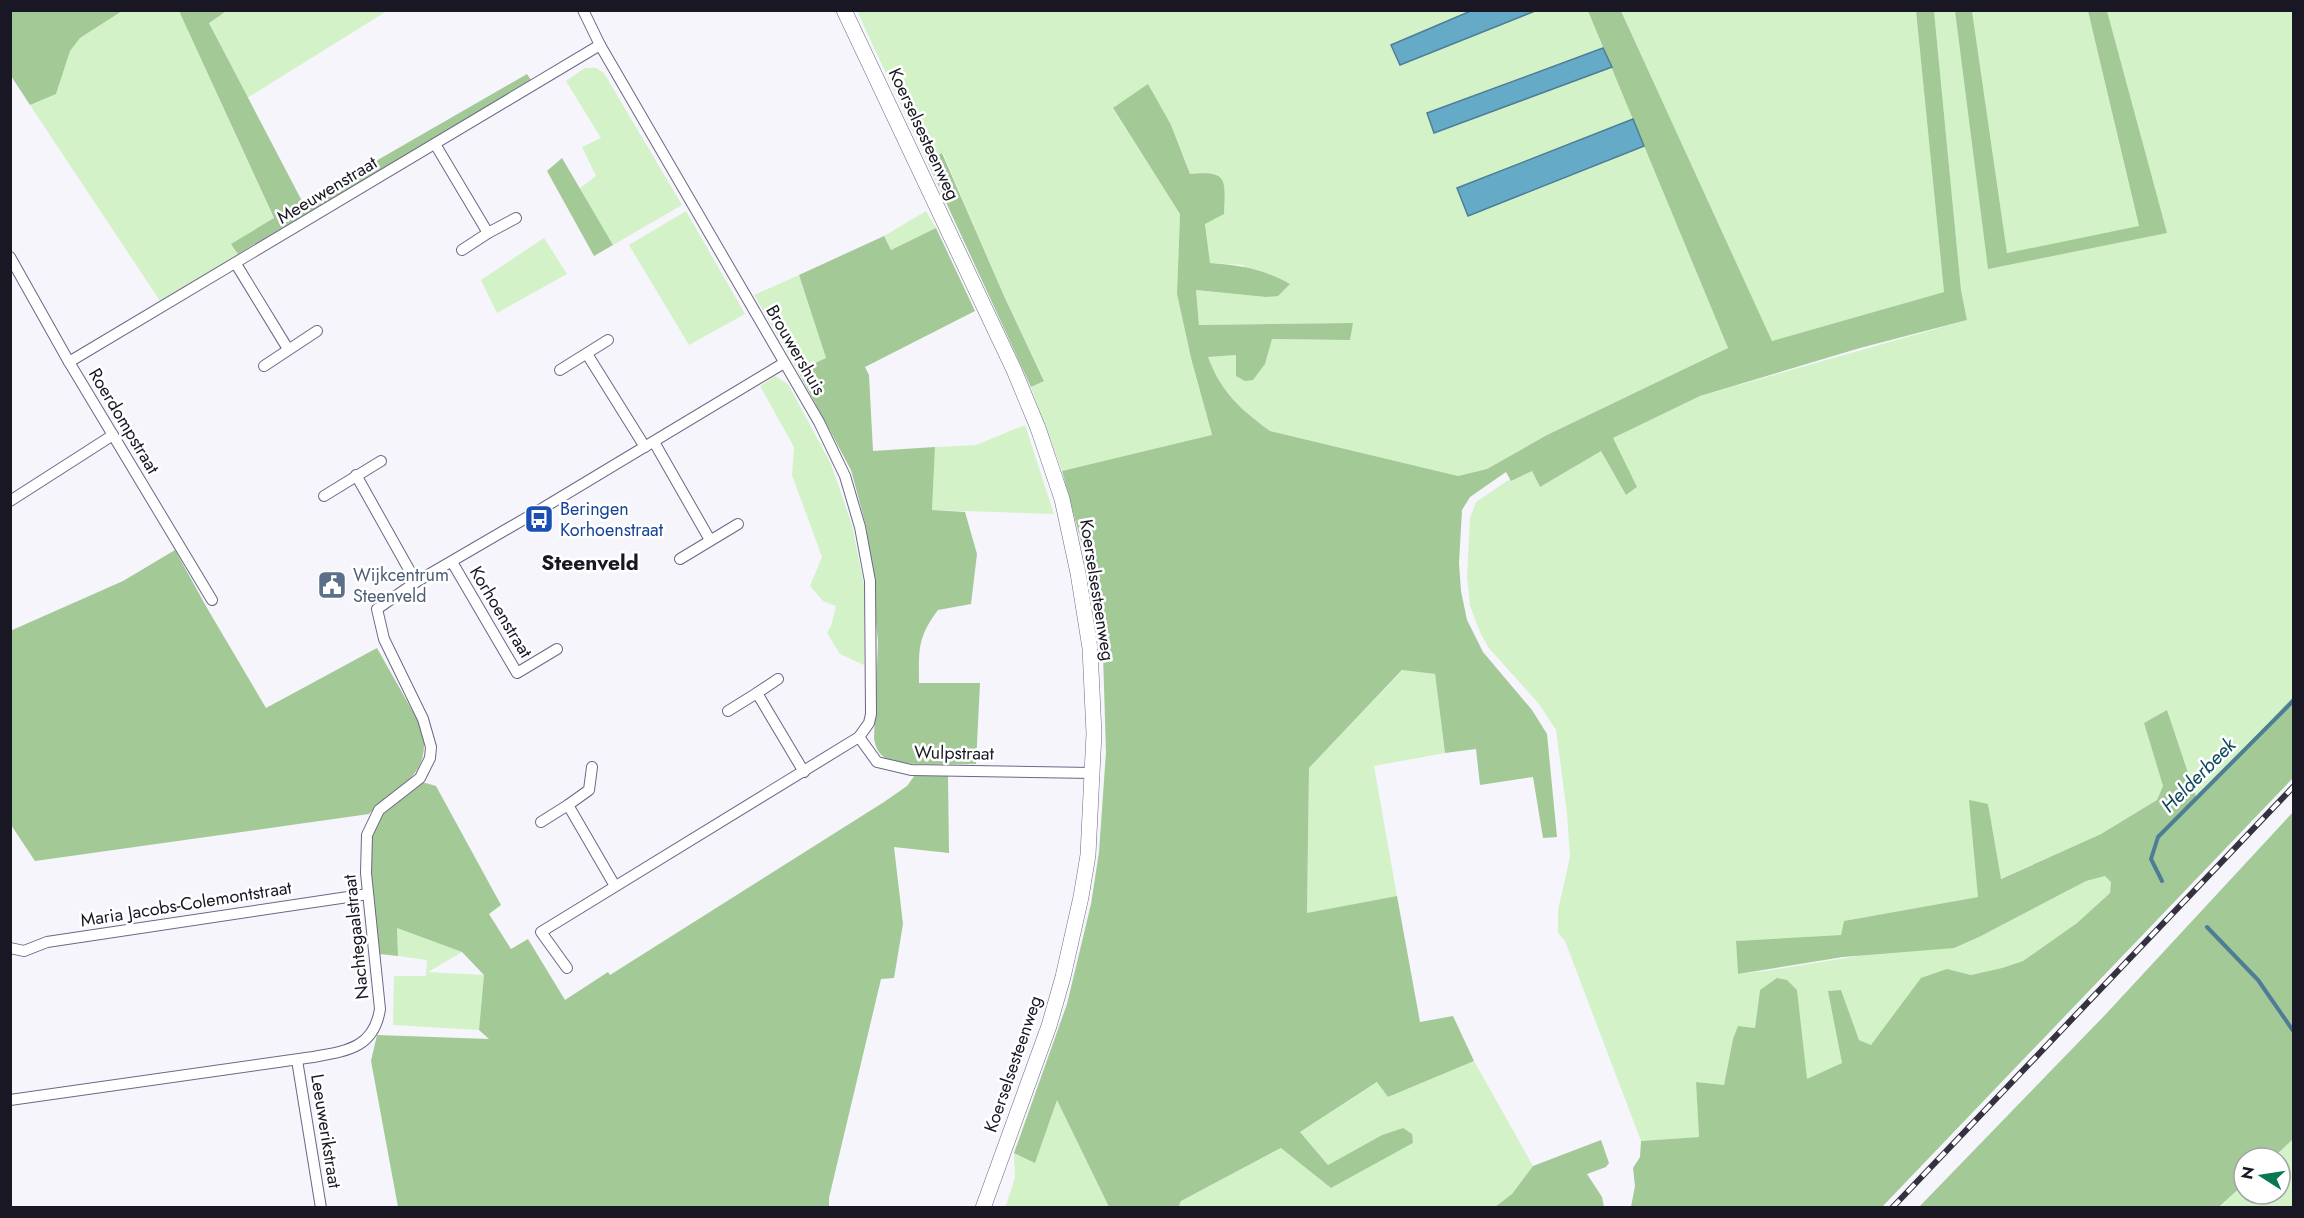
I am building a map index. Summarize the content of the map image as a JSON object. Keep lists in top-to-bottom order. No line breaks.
{"streets":{"street":["Koerselsesteenweg","Meeuwenstraat","Brouwershuis","Roerdompstraat","Korhoenstraat","Wulpstraat","Maria Jacobs-Colemontstraat","Nachtegaalstraat","Leeuwerikstraat"]},"crossings":[["Koerselsesteenweg","Wulpstraat"],["Meeuwenstraat","Brouwershuis"],["Meeuwenstraat","Roerdompstraat"],["Brouwershuis","Korhoenstraat"],["Brouwershuis","Wulpstraat"],["Korhoenstraat","Nachtegaalstraat"],["Maria Jacobs-Colemontstraat","Nachtegaalstraat"],["Nachtegaalstraat","Leeuwerikstraat"]],"districts":["Steenveld"],"water":["Helderbeek"],"places":{"bus stop":["Beringen Korhoenstraat"],"public building":["Wijkcentrum Steenveld"]},"north":"left"}
